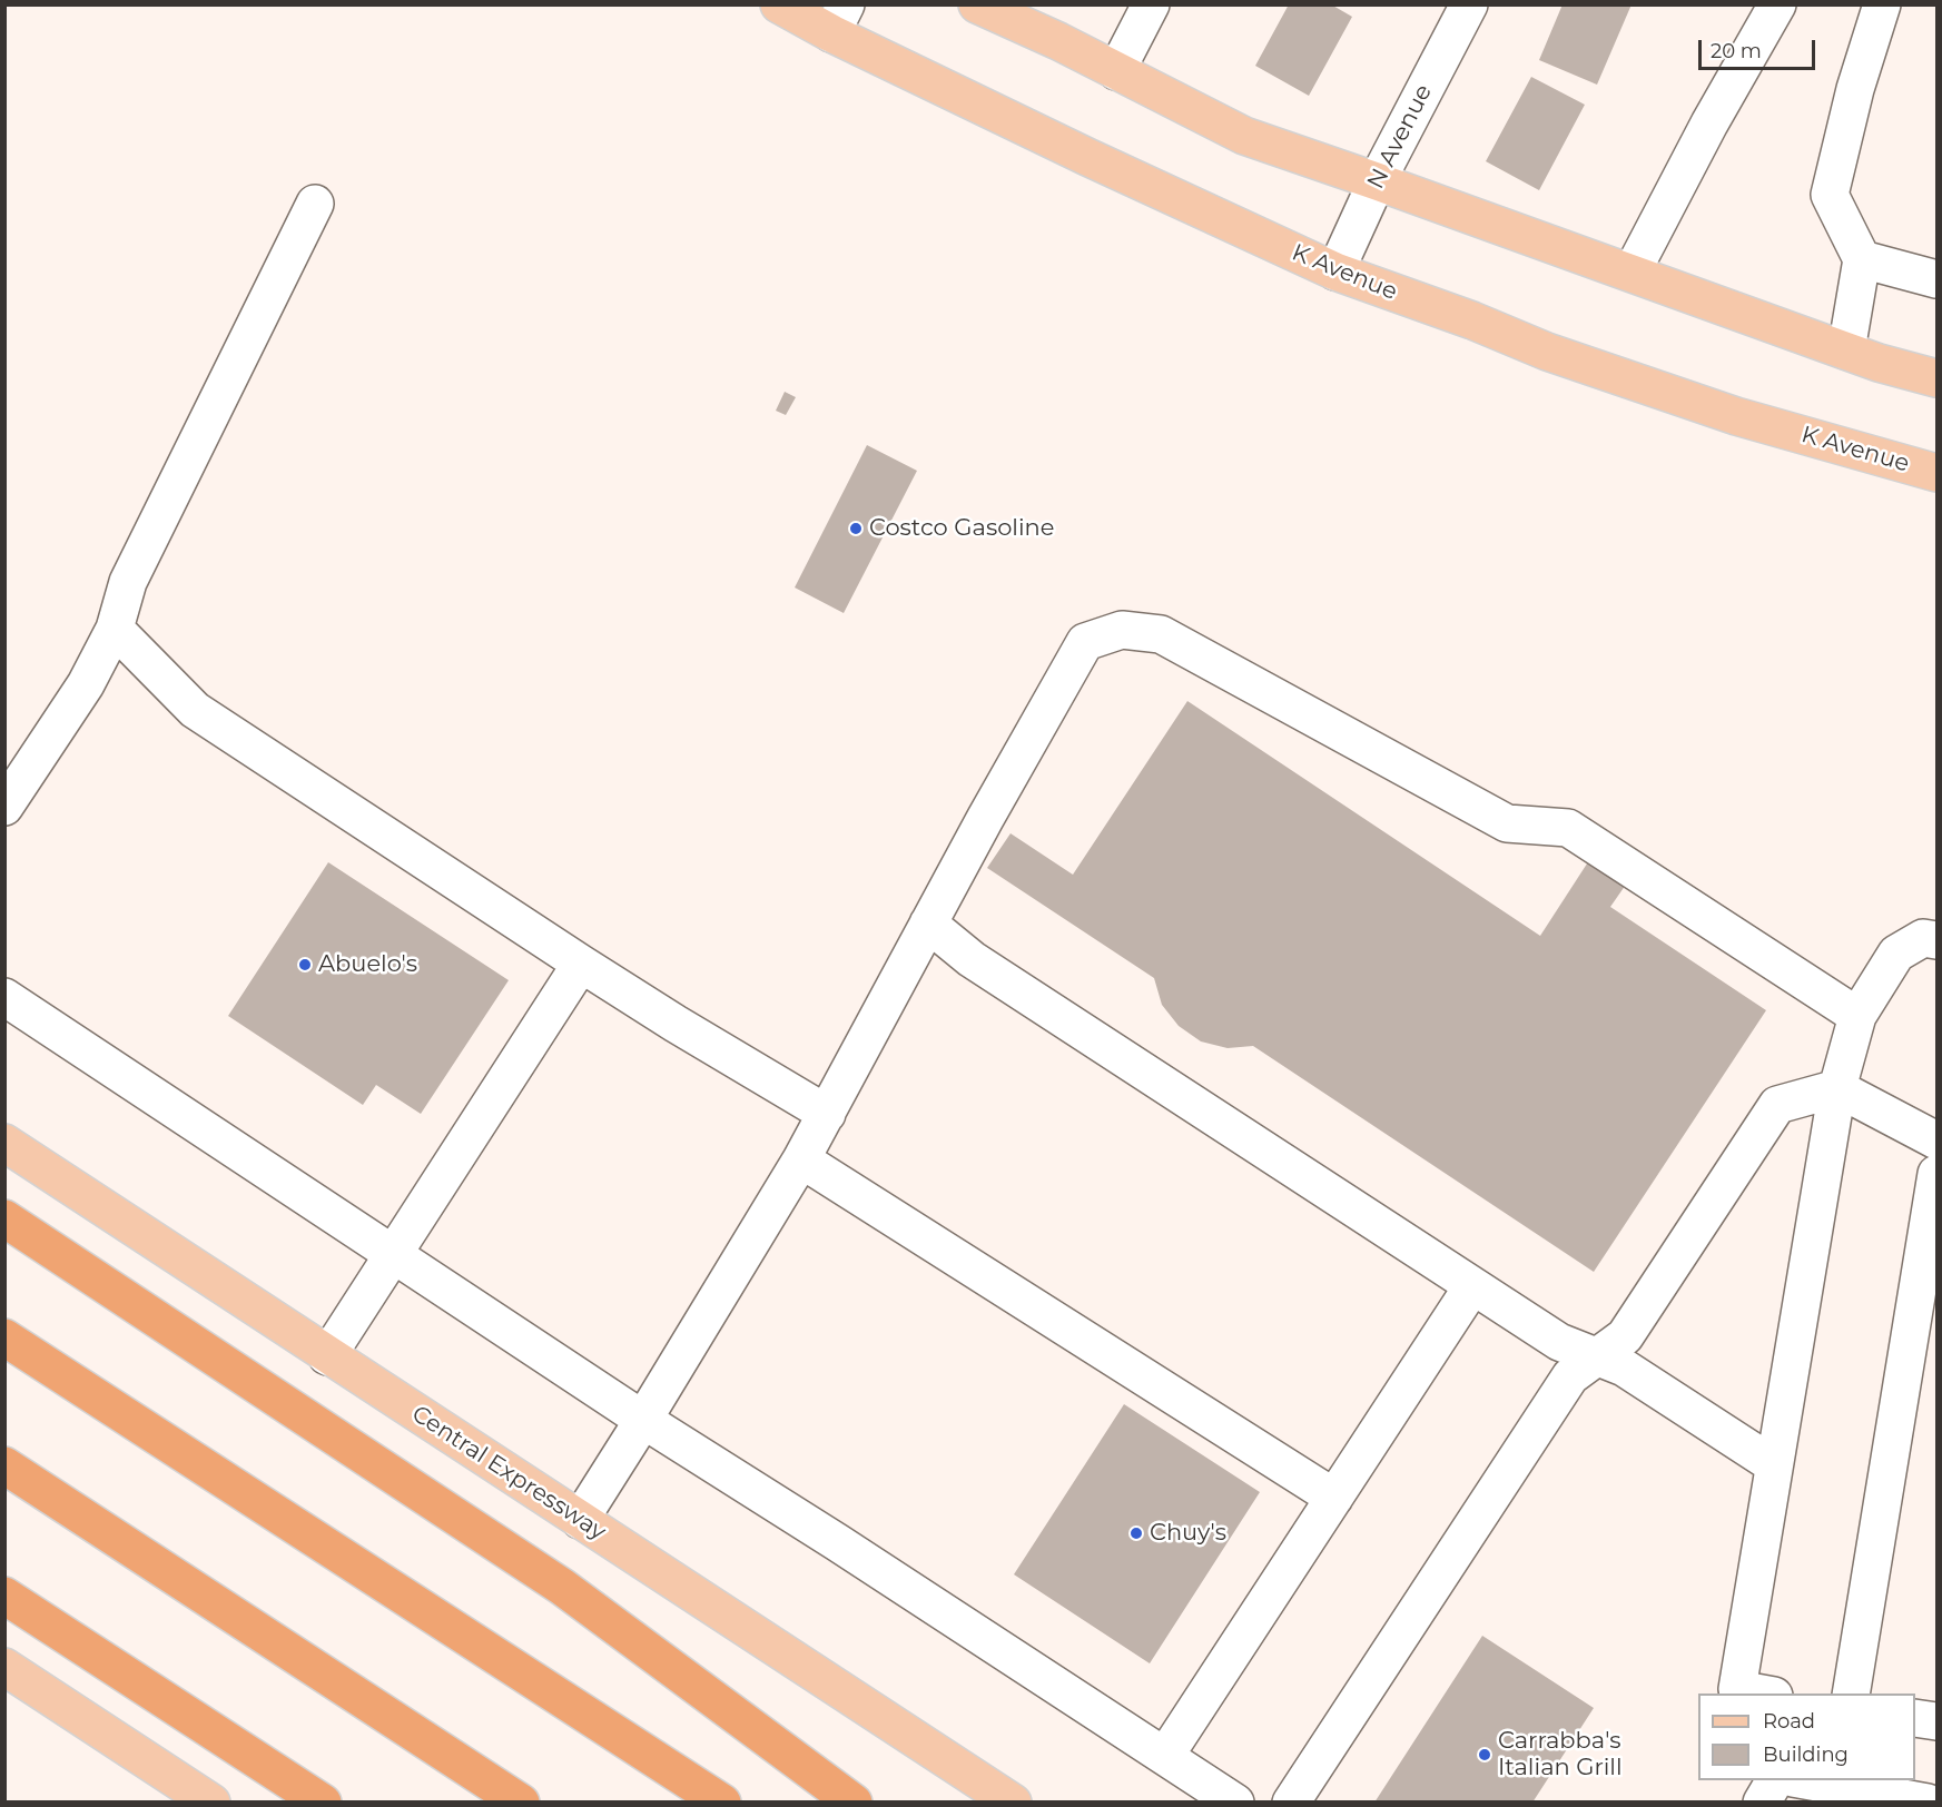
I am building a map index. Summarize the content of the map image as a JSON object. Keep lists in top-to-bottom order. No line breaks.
{"streets":{"main road":["K Avenue","Central Expressway"],"street":["N Avenue"]},"crossings":[["N Avenue","K Avenue"]],"places":["Costco Gasoline","Abuelo's","Chuy's","Carrabba's Italian Grill"],"legend":["Road","Building"],"scale_bar":"20 m"}
